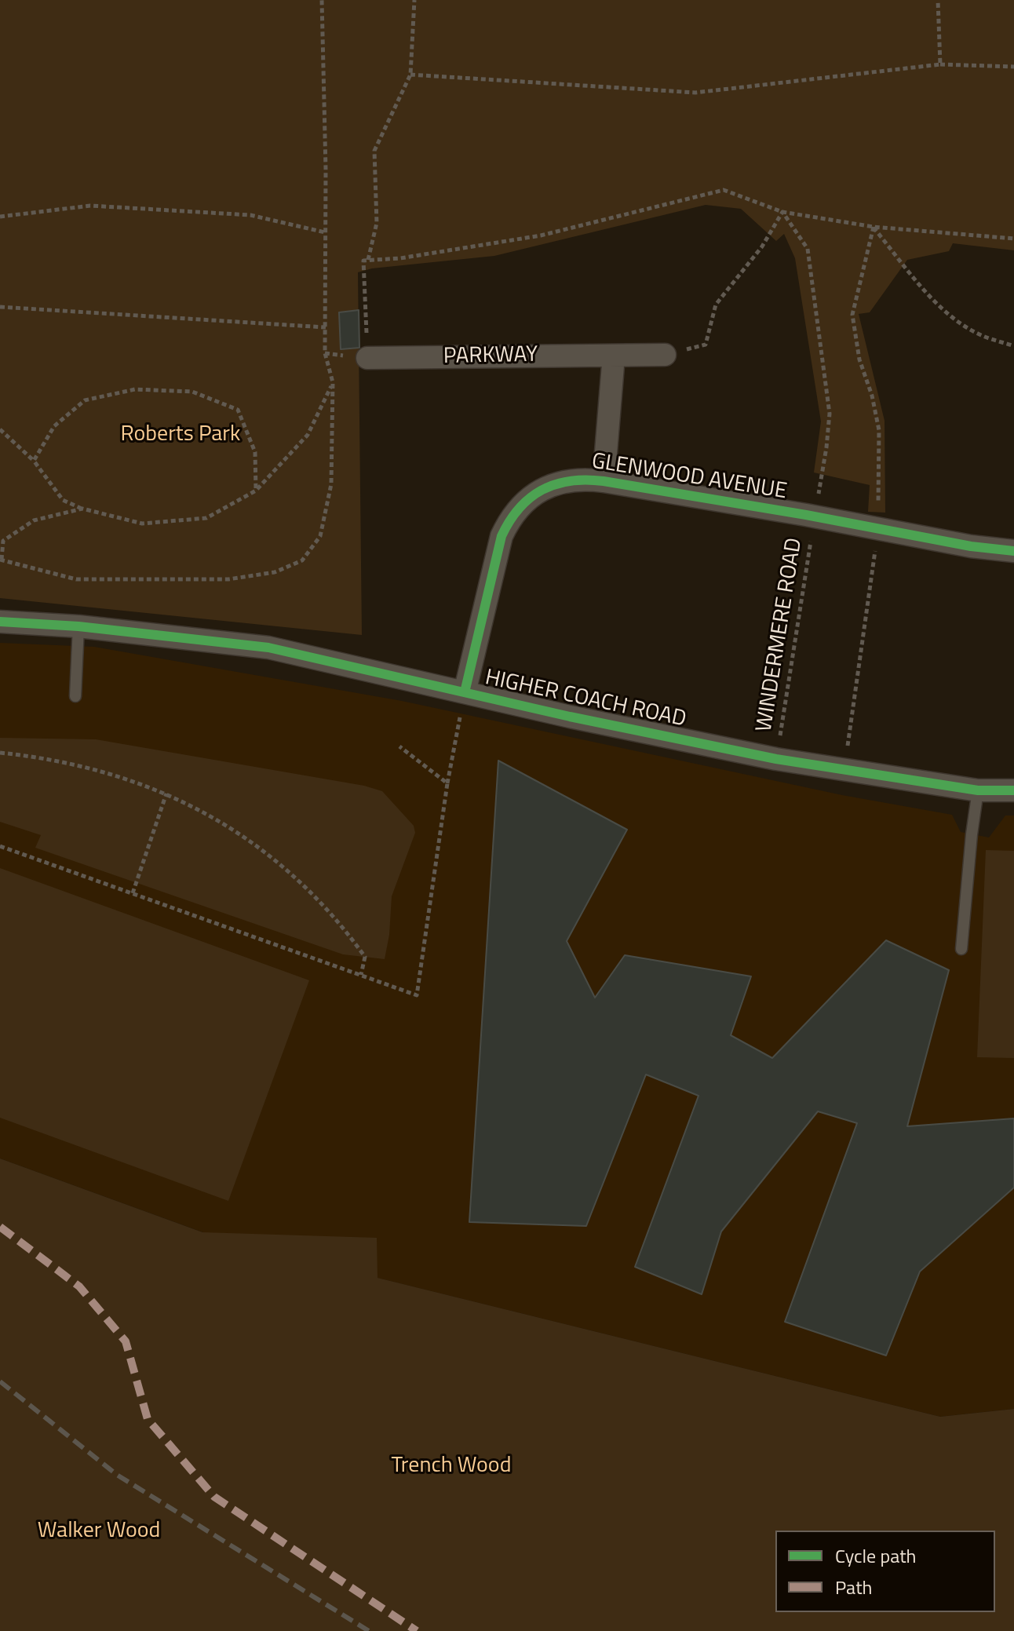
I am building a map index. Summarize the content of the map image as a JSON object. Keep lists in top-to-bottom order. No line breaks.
{"streets":{"street":["PARKWAY","GLENWOOD AVENUE","HIGHER COACH ROAD"],"path":["WINDERMERE ROAD"]},"crossings":[["GLENWOOD AVENUE","WINDERMERE ROAD"],["GLENWOOD AVENUE","HIGHER COACH ROAD"],["WINDERMERE ROAD","HIGHER COACH ROAD"]],"parks":["Roberts Park","Trench Wood","Walker Wood"],"legend":["Cycle path","Path"]}
